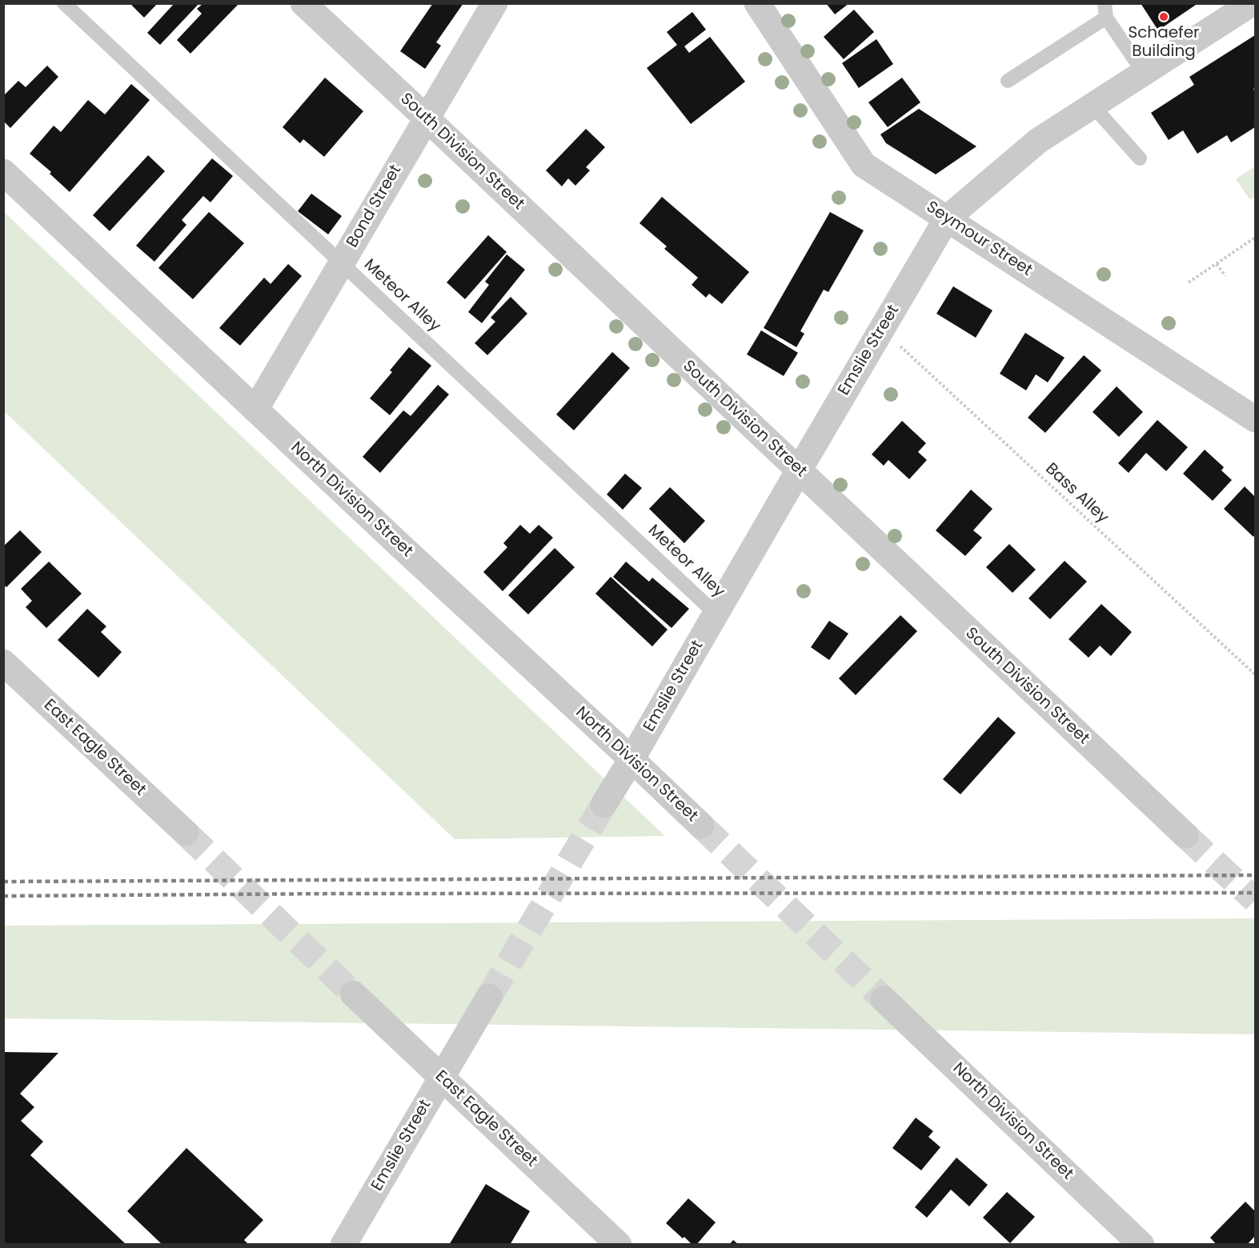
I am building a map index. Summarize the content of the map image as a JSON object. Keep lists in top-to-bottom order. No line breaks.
{"streets":{"street":["South Division Street","Bond Street","Seymour Street","Emslie Street","North Division Street","East Eagle Street"],"lane":["Meteor Alley"],"path":["Bass Alley"]},"crossings":[["South Division Street","Bond Street"],["South Division Street","Emslie Street"],["Bond Street","Meteor Alley"],["Bond Street","North Division Street"],["Seymour Street","Emslie Street"],["Meteor Alley","Emslie Street"],["Emslie Street","Bass Alley"],["Emslie Street","North Division Street"],["Emslie Street","East Eagle Street"]],"places":["Schaefer Building"]}
